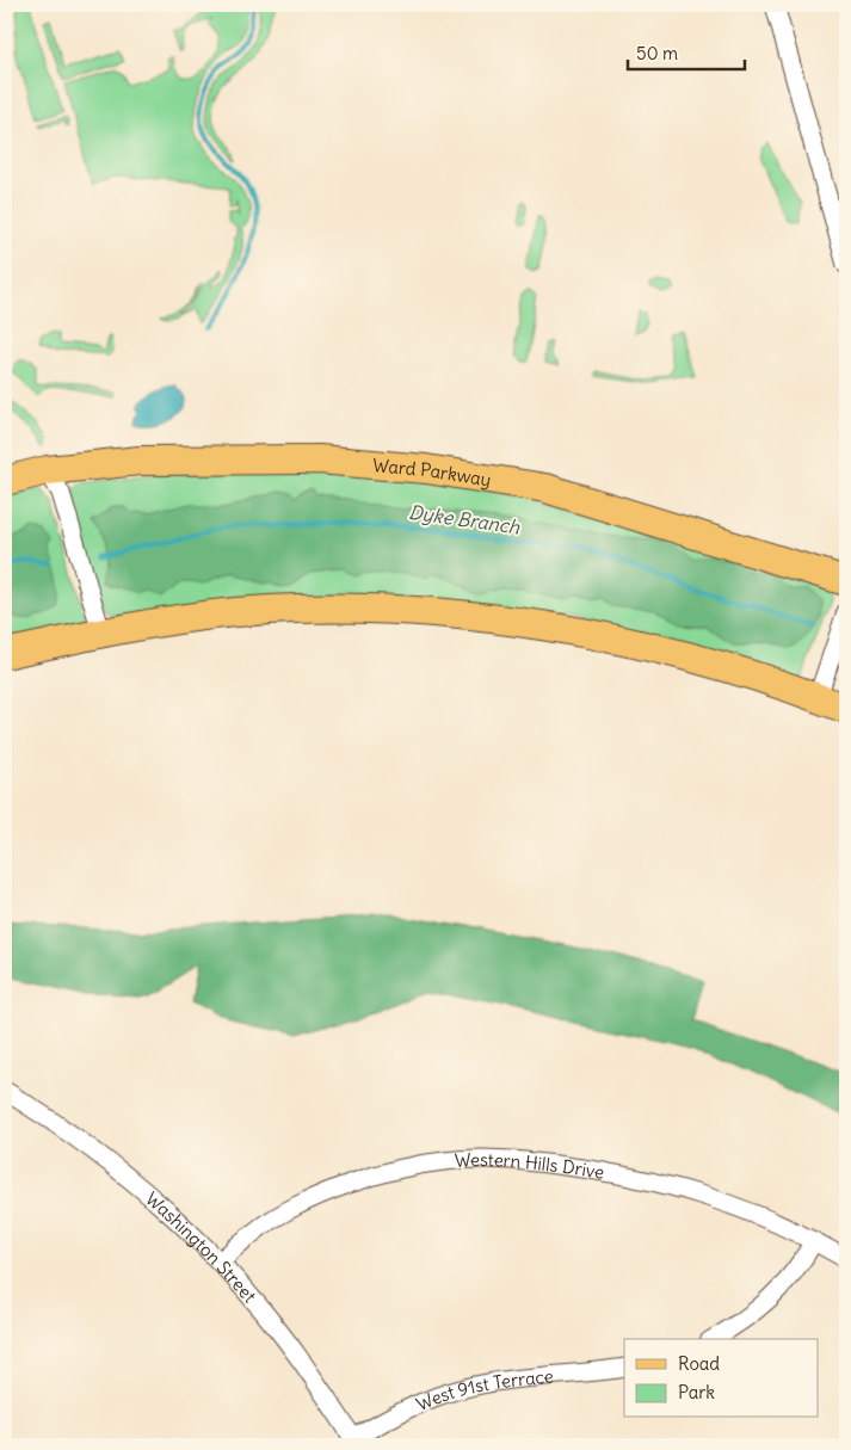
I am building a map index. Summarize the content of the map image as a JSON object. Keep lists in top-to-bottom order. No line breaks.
{"streets":{"main road":["Ward Parkway"],"street":["Western Hills Drive","Washington Street","West 91st Terrace"]},"crossings":[["Western Hills Drive","Washington Street"],["Washington Street","West 91st Terrace"]],"water":["Dyke Branch"],"legend":["Road","Park"],"scale_bar":"50 m"}
